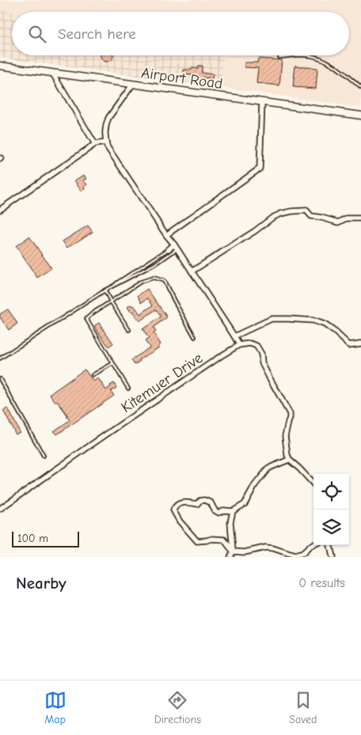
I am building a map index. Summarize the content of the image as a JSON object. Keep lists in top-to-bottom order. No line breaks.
{"streets":{"street":["Airport Road","Kitemuer Drive"]},"scale_bar":"100 m","page":{"search":"Search here","scale":"100 m","heading":["Nearby","0 results"],"nav":["Map","Directions","Saved"]}}
